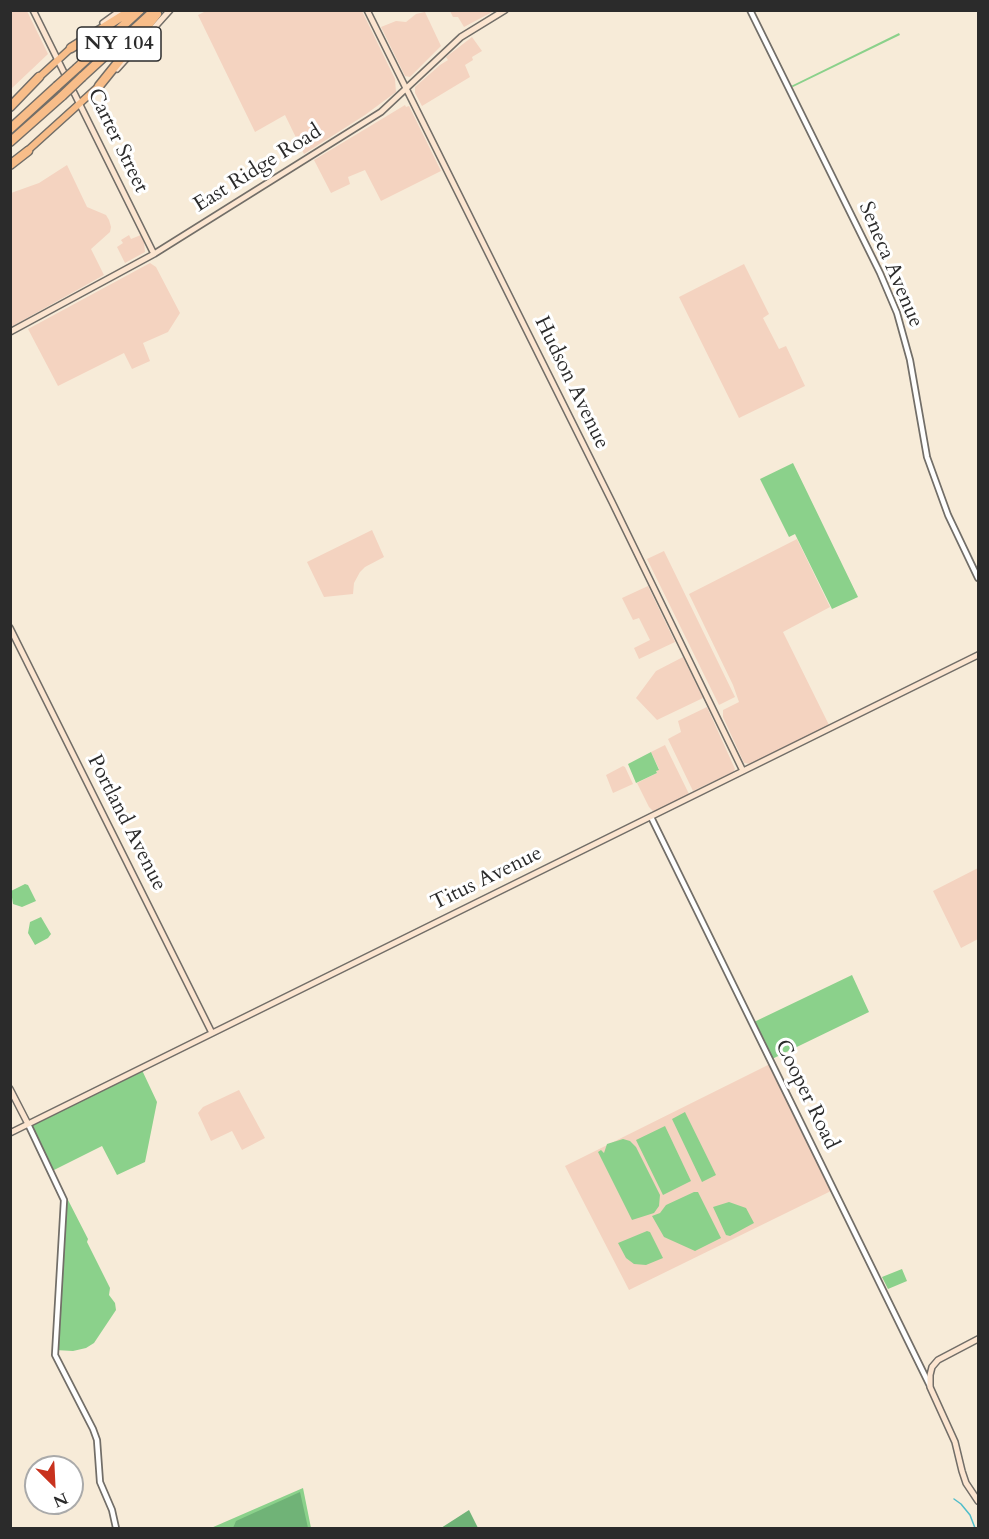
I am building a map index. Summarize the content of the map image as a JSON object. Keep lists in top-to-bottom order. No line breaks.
{"streets":{"highway":["NY 104"],"main road":["Carter Street","East Ridge Road","Hudson Avenue","Portland Avenue","Titus Avenue"],"street":["Seneca Avenue","Cooper Road"]},"crossings":[["Carter Street","East Ridge Road"],["East Ridge Road","Hudson Avenue"],["Hudson Avenue","Titus Avenue"],["Portland Avenue","Titus Avenue"],["Titus Avenue","Cooper Road"]],"north":"bottom right"}
